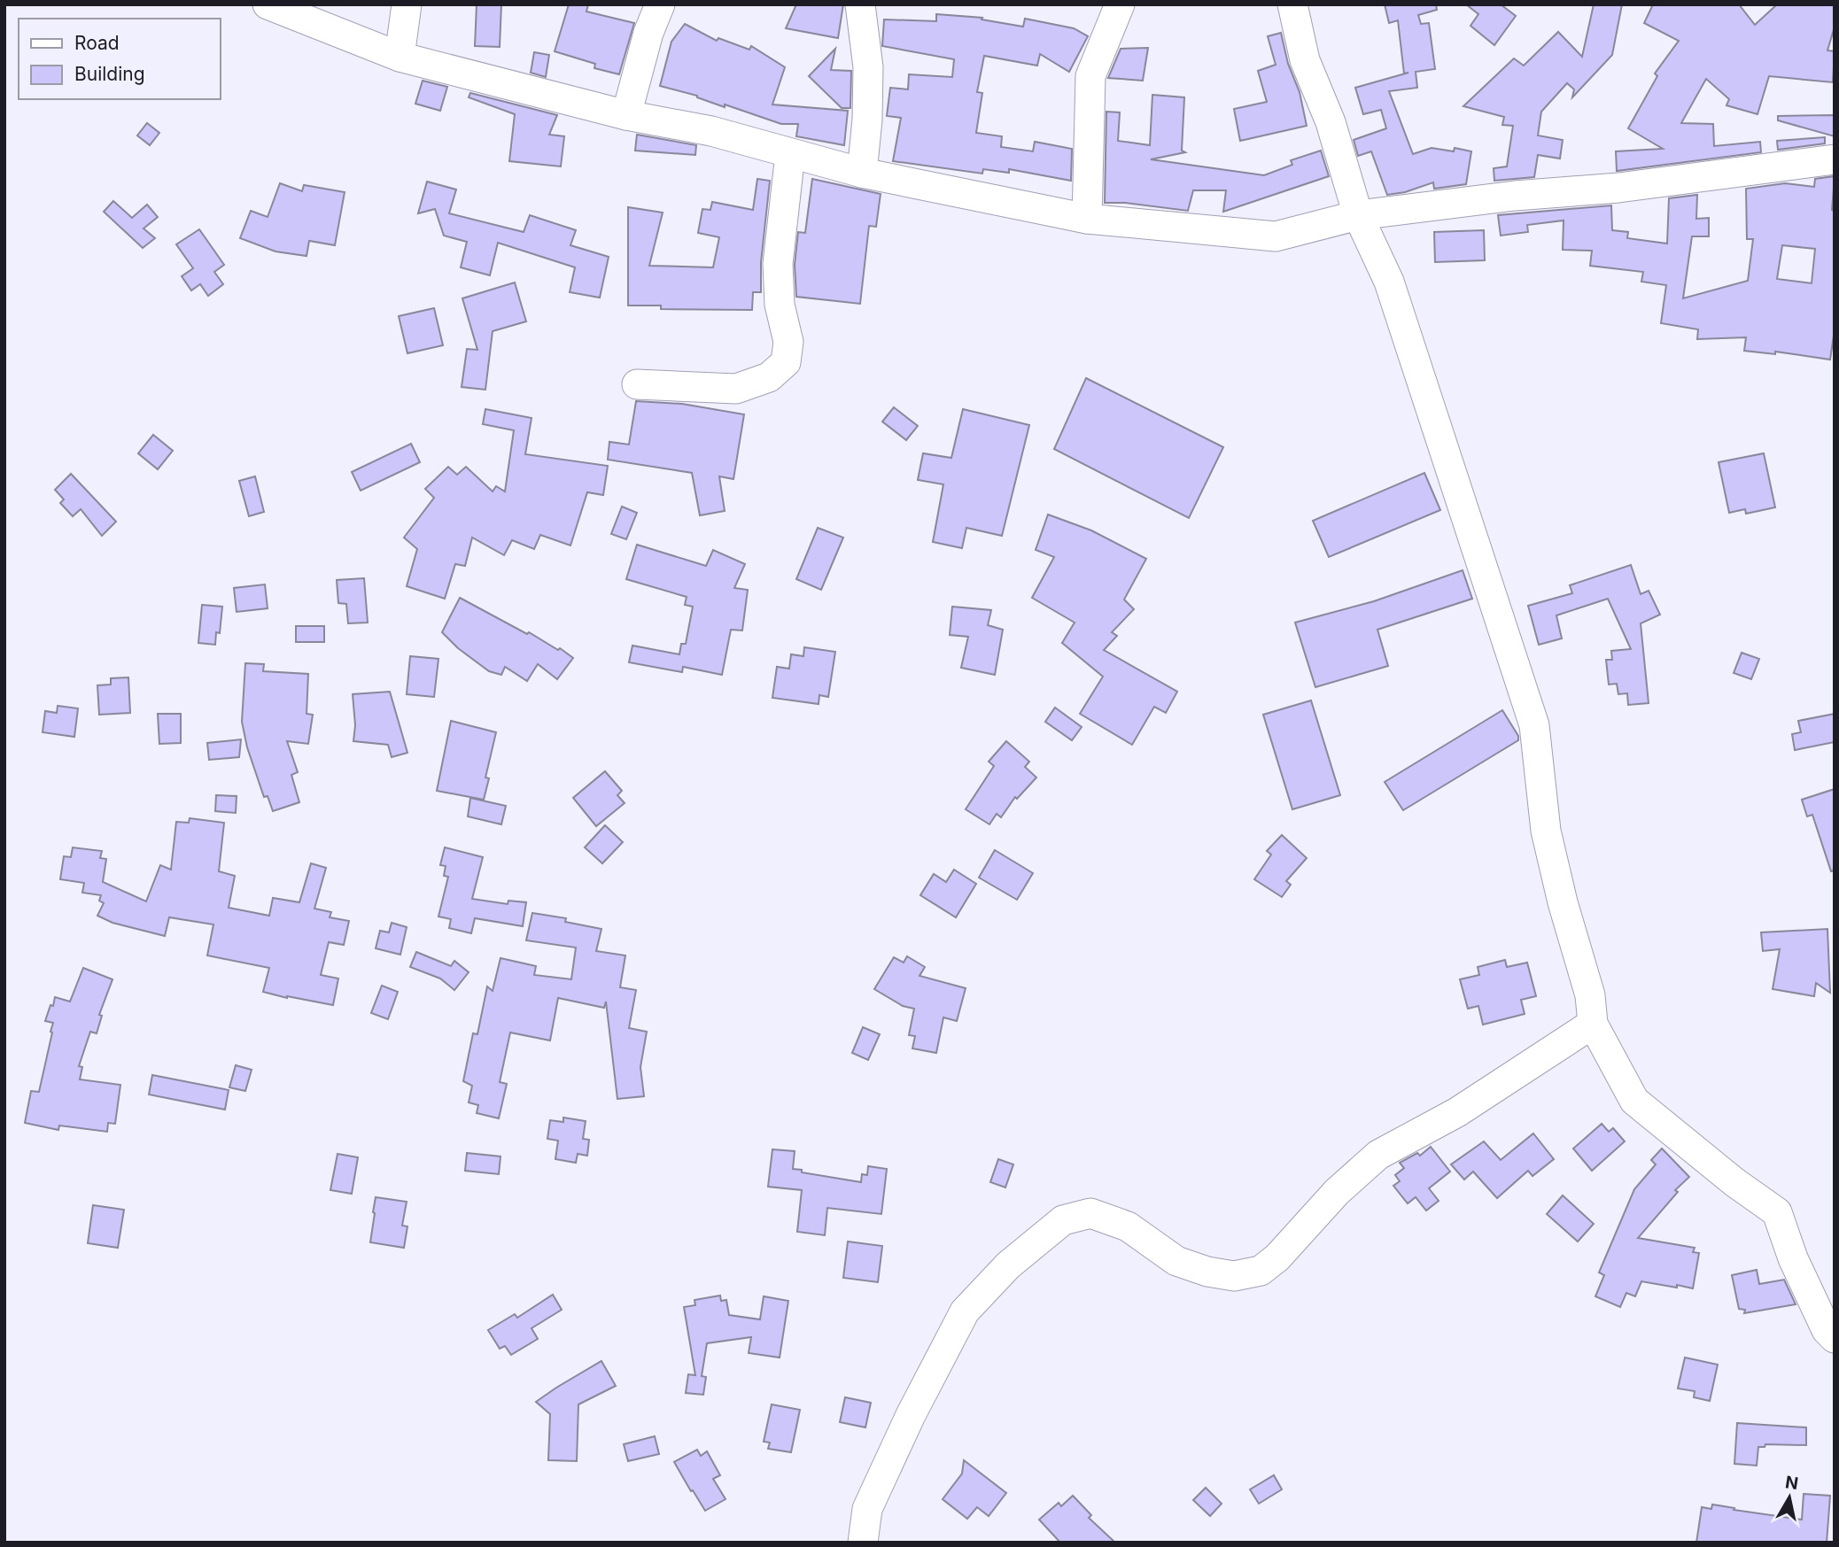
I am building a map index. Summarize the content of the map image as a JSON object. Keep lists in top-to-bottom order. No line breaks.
{"legend":["Road","Building"],"north":"top"}
